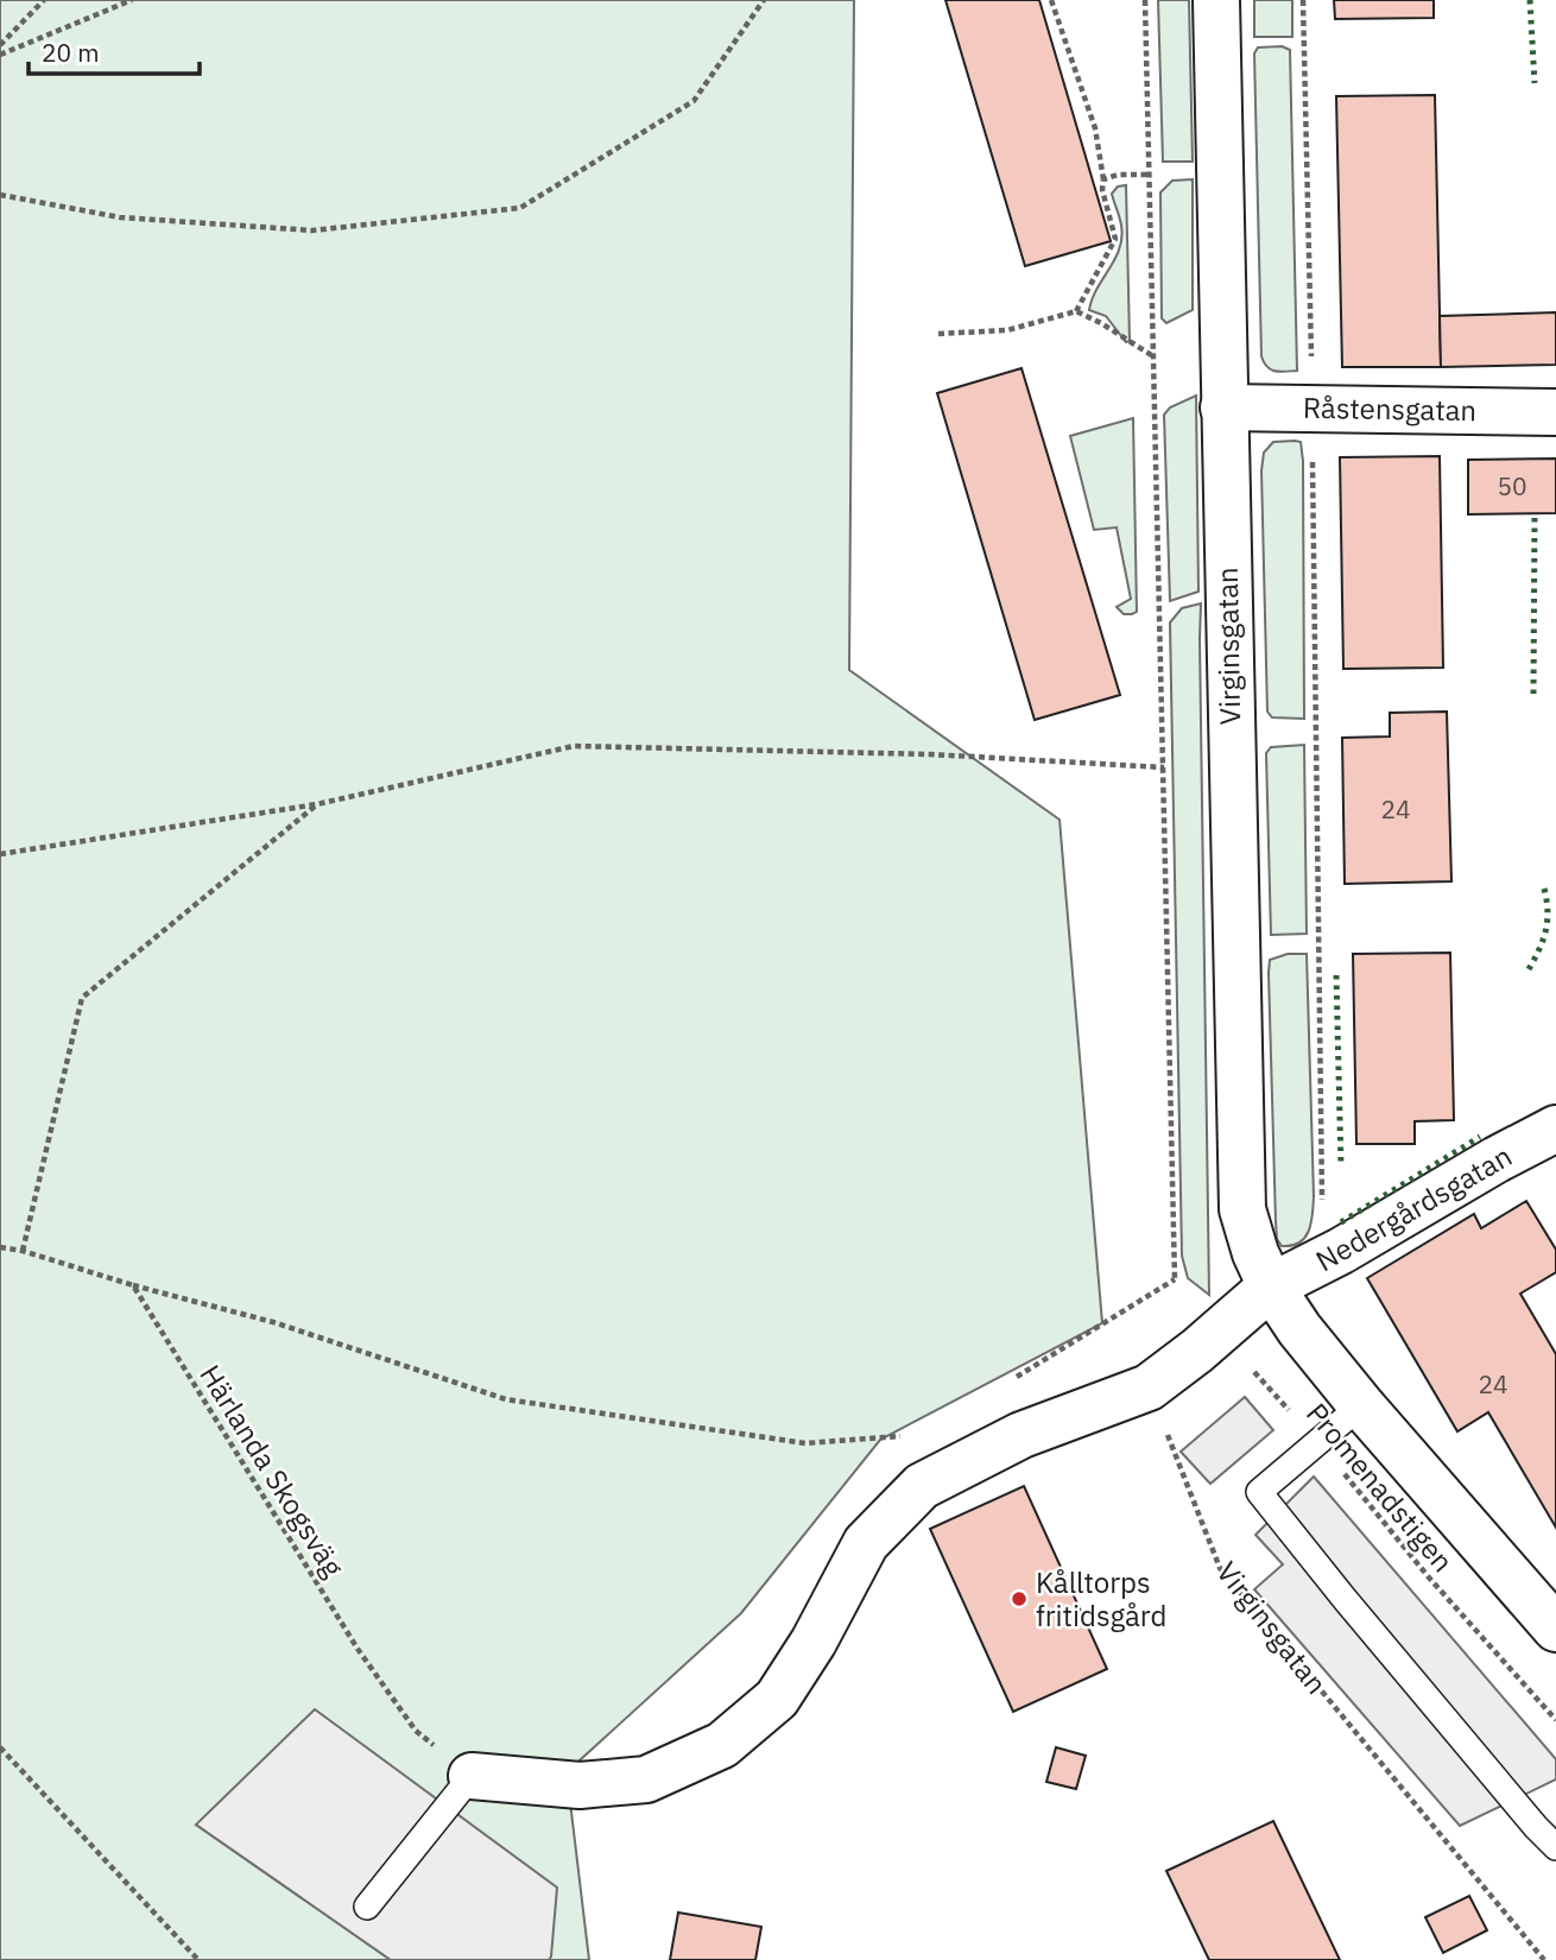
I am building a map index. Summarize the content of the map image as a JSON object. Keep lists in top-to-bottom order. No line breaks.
{"streets":{"street":["Råstensgatan","Virginsgatan","Nedergårdsgatan"],"path":["Härlanda Skogsväg","Promenadstigen"]},"crossings":[["Råstensgatan","Virginsgatan"],["Virginsgatan","Nedergårdsgatan"]],"places":["Kålltorps fritidsgård"],"house_numbers":["50","24","24"],"scale_bar":"20 m"}
